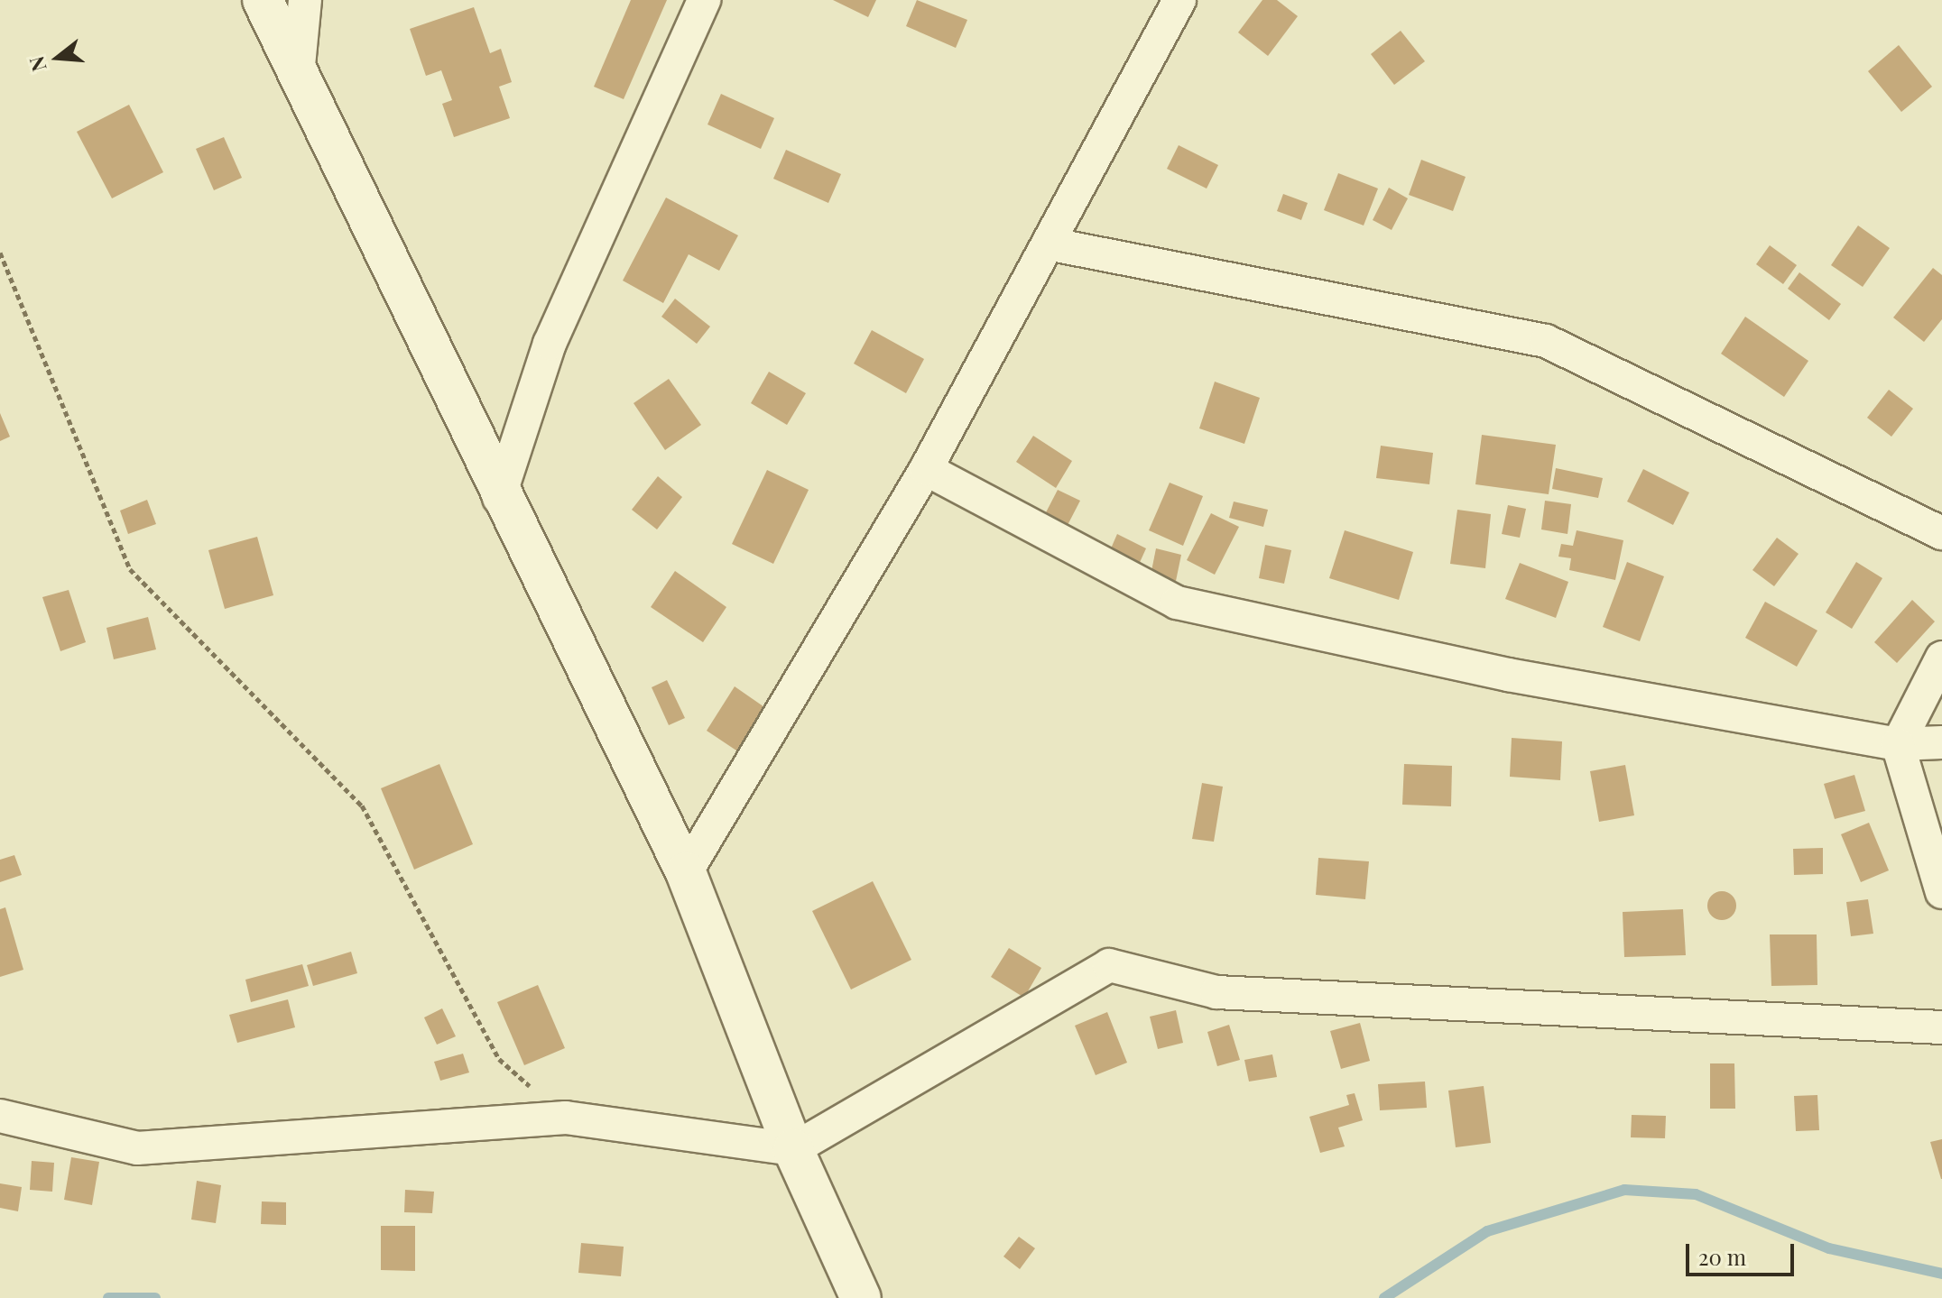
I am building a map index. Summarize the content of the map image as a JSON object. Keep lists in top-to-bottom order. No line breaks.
{"scale_bar":"20 m","north":"left"}
